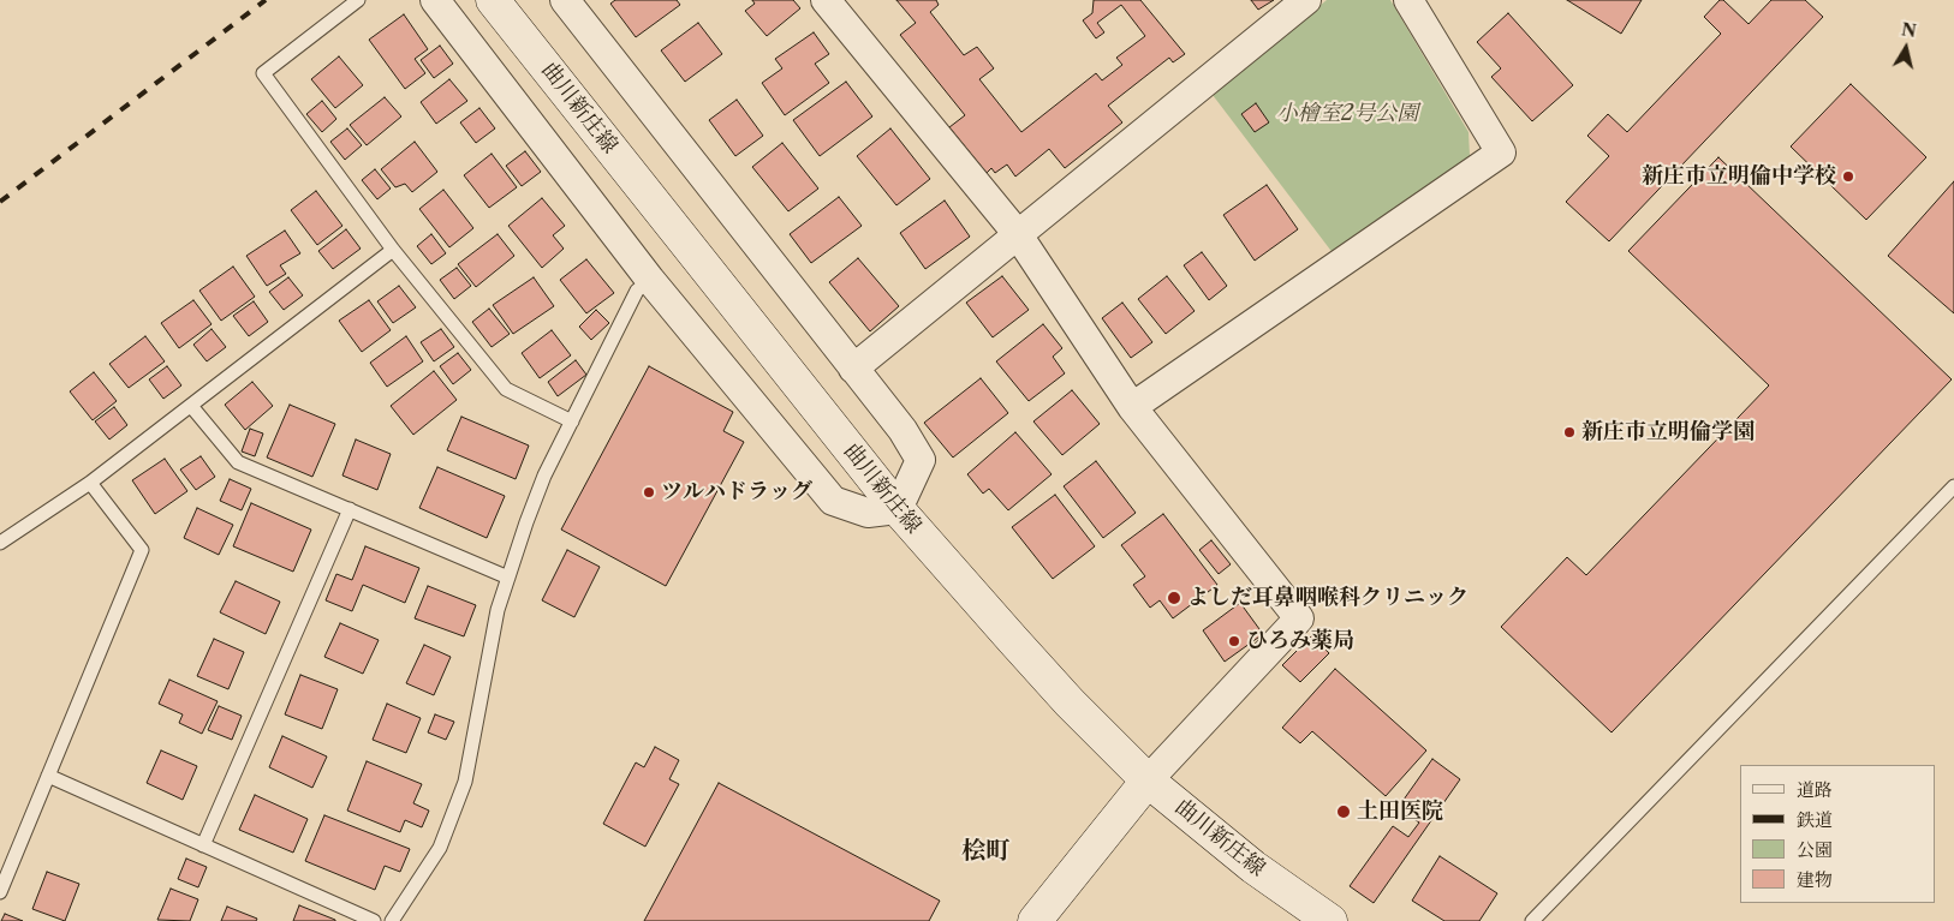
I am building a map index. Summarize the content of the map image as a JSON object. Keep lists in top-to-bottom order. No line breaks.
{"streets":{"main road":["曲川新庄線"]},"districts":["桧町"],"parks":["小檜室2号公園"],"places":["新庄市立明倫中学校","新庄市立明倫学園","ツルハドラッグ","よしだ耳鼻咽喉科クリニック","ひろみ薬局","土田医院"],"legend":["道路","鉄道","公園","建物"],"north":"top"}
